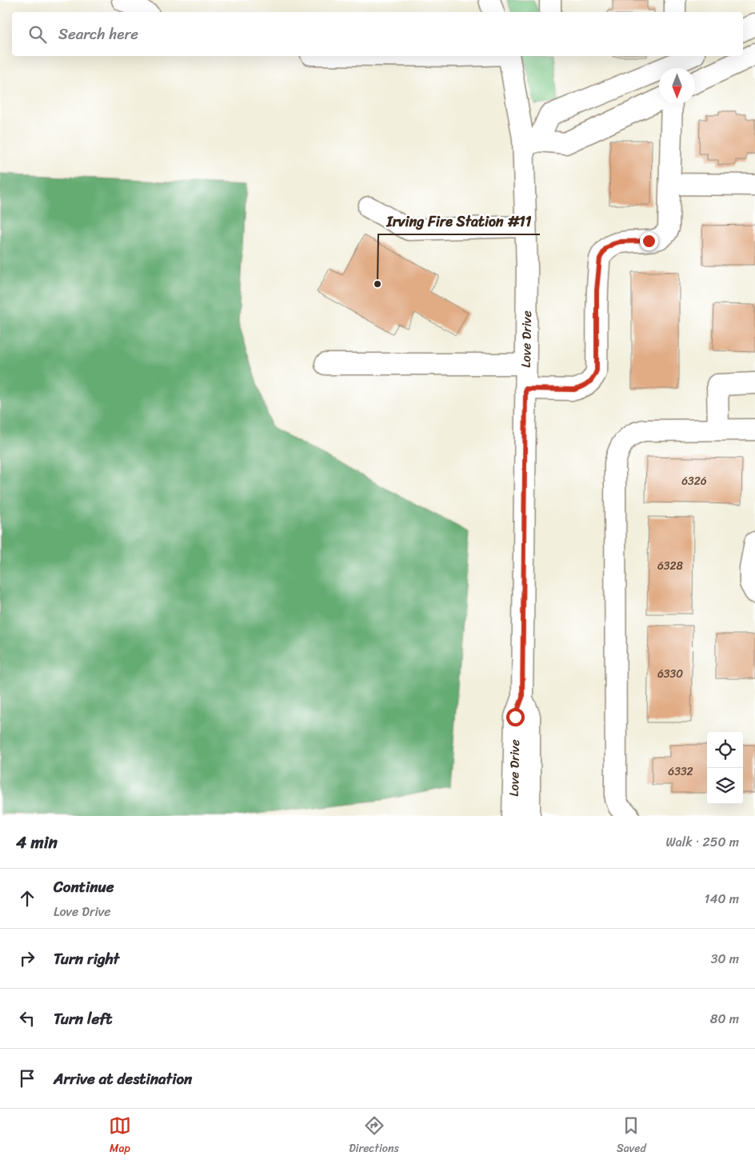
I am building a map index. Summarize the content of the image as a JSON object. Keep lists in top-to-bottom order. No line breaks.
{"streets":{"street":["Love Drive"]},"places":["Irving Fire Station #11"],"house_numbers":["6326","6328","6330","6332"],"north":"bottom","page":{"search":"Search here","heading":["4 min","Walk · 250 m"],"list":[["Continue","Love Drive","140 m"],["Turn right","30 m"],["Turn left","80 m"],"Arrive at destination"],"nav":["Map","Directions","Saved"]}}
